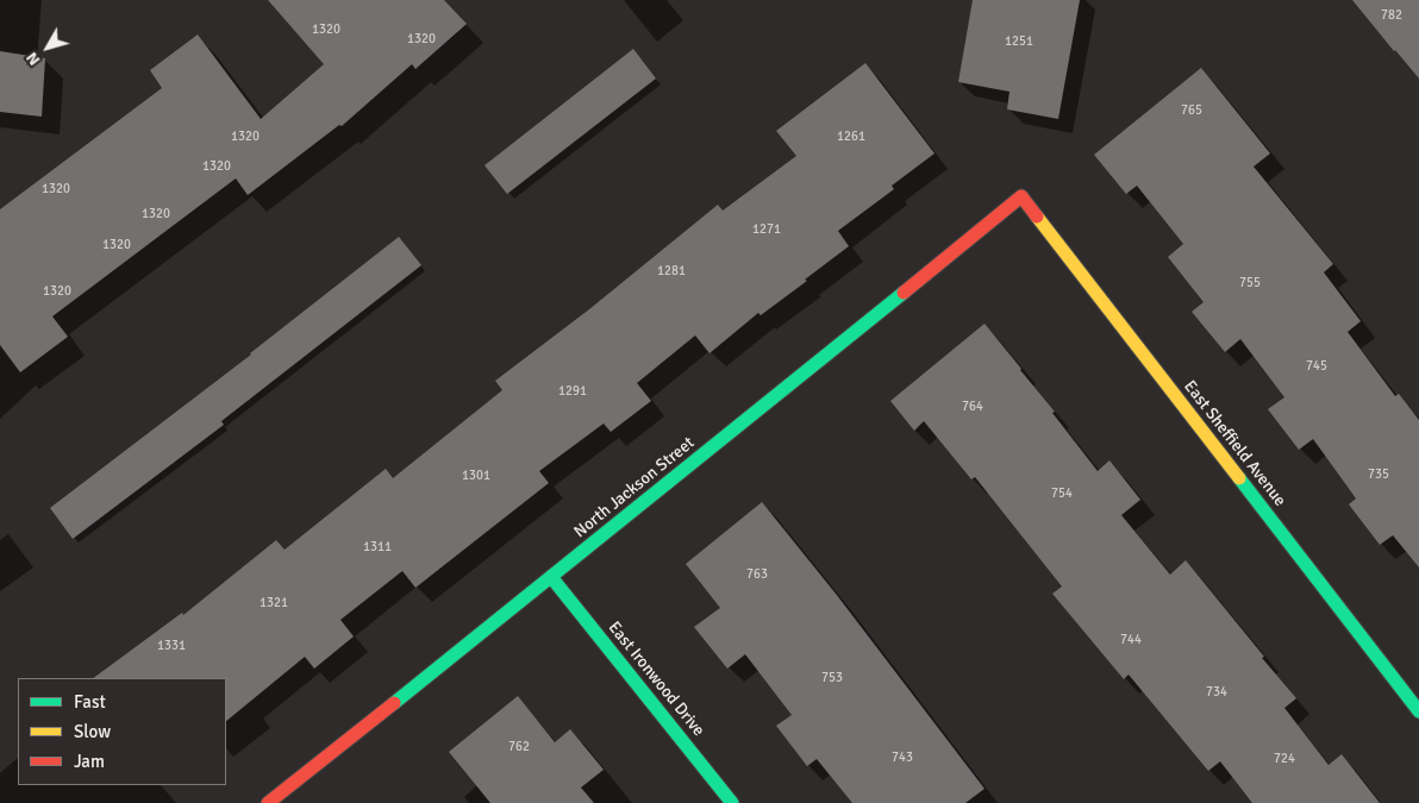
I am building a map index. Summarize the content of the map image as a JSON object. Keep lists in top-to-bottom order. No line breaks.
{"streets":{"street":["East Sheffield Avenue","North Jackson Street","East Ironwood Drive"]},"crossings":[["East Sheffield Avenue","North Jackson Street"],["North Jackson Street","East Ironwood Drive"]],"house_numbers":["782","1320","1320","1251","765","1320","1261","1320","1320","1320","1271","1320","1281","755","1320","745","1291","764","735","1301","754","1311","763","1321","744","1331","753","734","762","743","724"],"legend":["Fast","Slow","Jam"],"north":"bottom left"}
